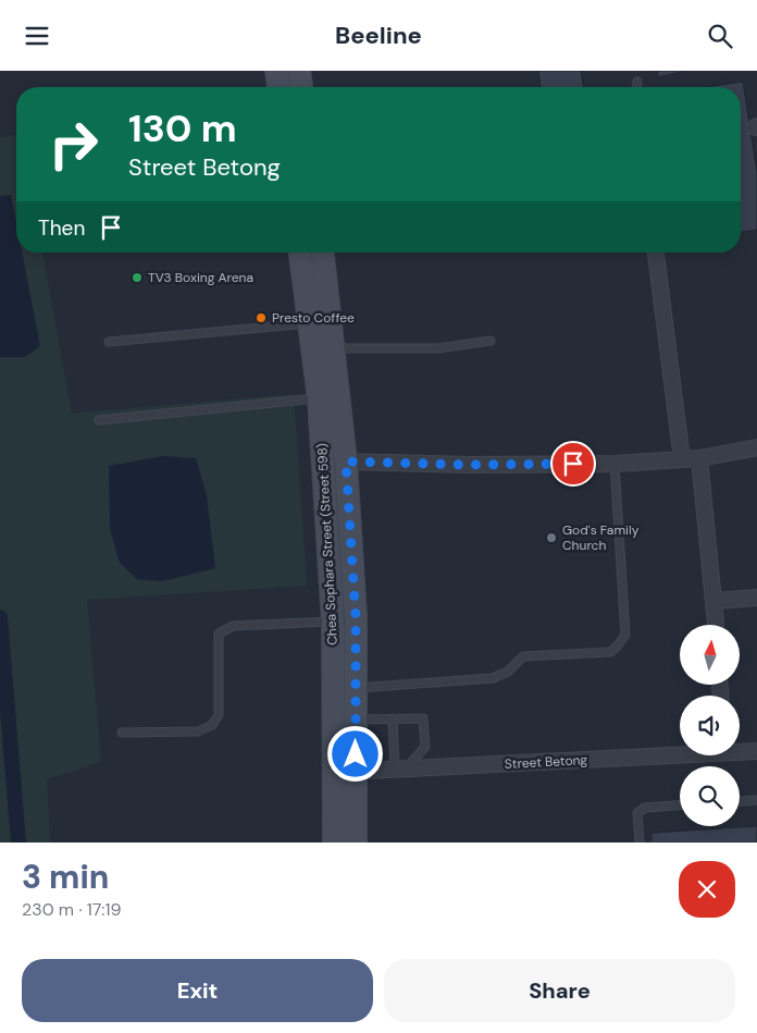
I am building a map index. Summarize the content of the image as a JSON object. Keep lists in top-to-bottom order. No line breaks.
{"streets":{"main road":["Chea Sophara Street (Street 598)"],"street":["Street Betong"]},"crossings":[["Chea Sophara Street (Street 598)","Street Betong"]],"places":["TV3 Boxing Arena","Presto Coffee","God's Family Church"],"north":"top","page":{"header":"Beeline","turn":["130 m","Street Betong"],"then":"Then","heading":["3 min","230 m · 17:19"],"buttons":["Exit","Share"]}}
